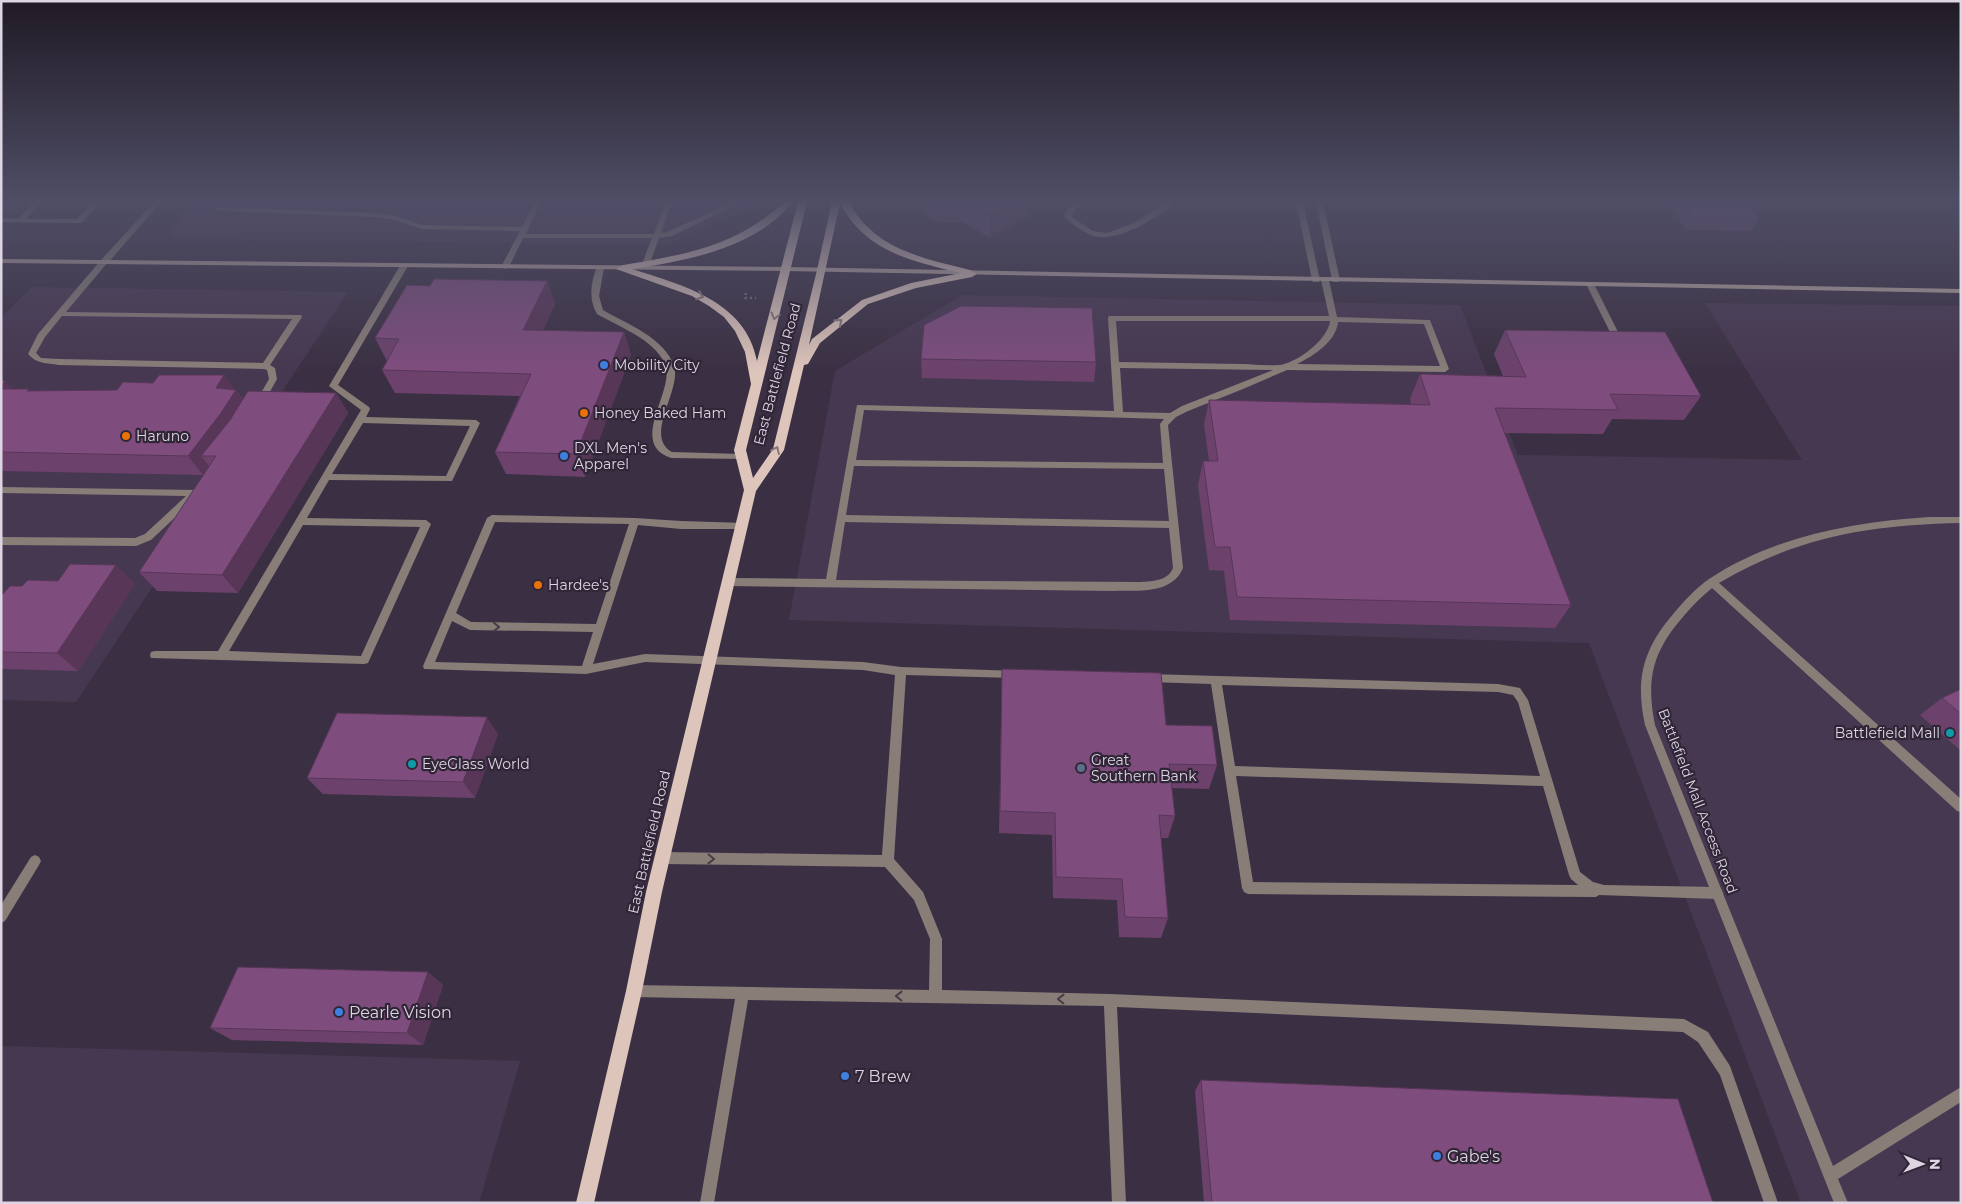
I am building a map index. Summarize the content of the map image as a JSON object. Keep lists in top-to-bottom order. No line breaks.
{"streets":{"main road":["East Battlefield Road"],"street":["Battlefield Mall Access Road"]},"places":["Mobility City","Honey Baked Ham","Haruno","DXL Men's Apparel","Hardee's","Battlefield Mall","EyeGlass World","Great Southern Bank","Pearle Vision","7 Brew","Gabe's"],"north":"right"}
